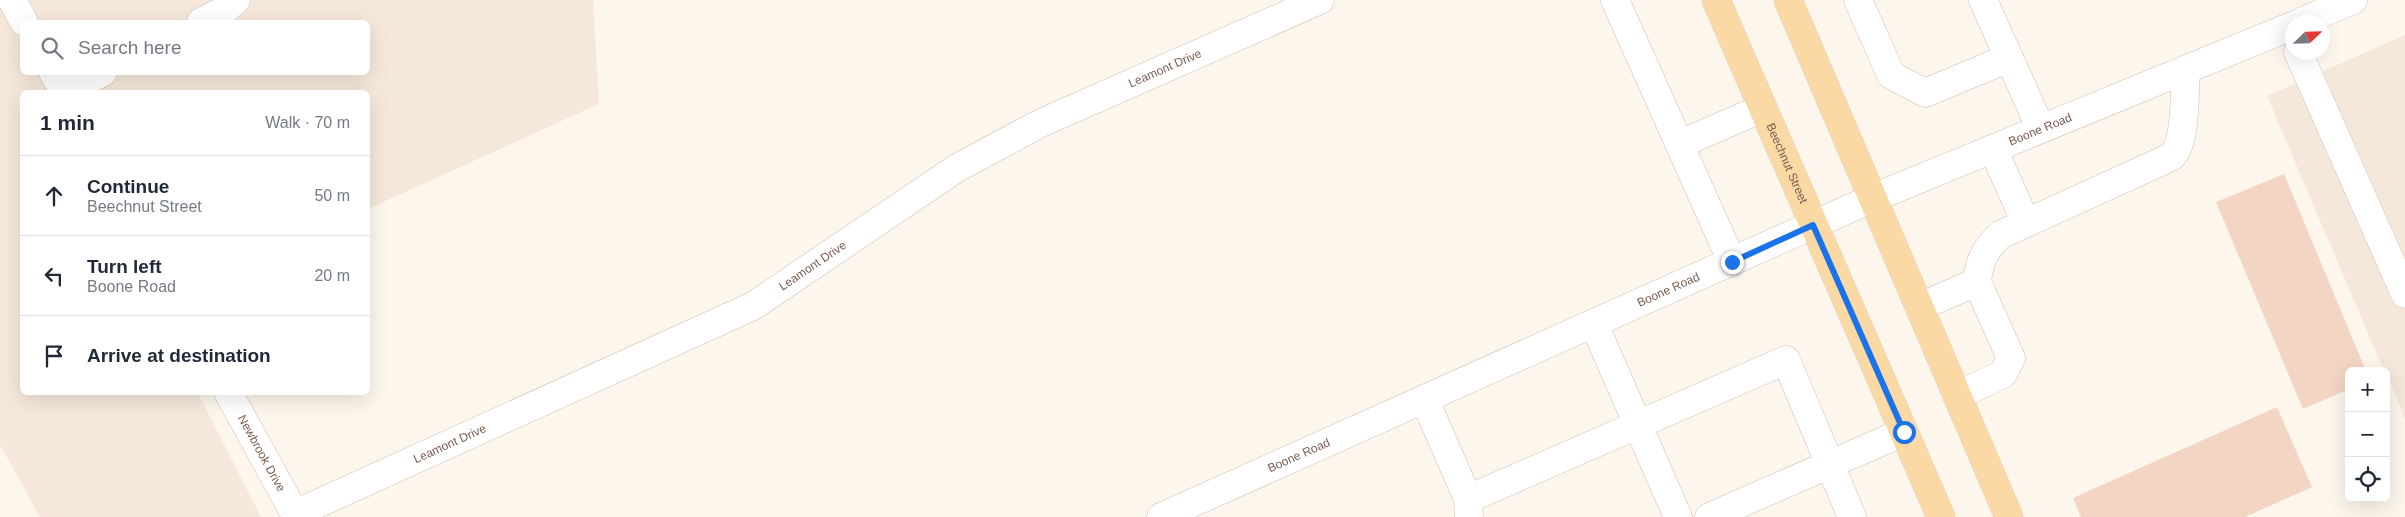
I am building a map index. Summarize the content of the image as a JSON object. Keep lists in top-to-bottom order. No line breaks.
{"streets":{"main road":["Beechnut Street"],"street":["Leamont Drive","Boone Road","Newbrook Drive"]},"crossings":[["Leamont Drive","Newbrook Drive"],["Boone Road","Beechnut Street"]],"north":"top right","page":{"search":"Search here","heading":["1 min","Walk · 70 m"],"list":[["Continue","Beechnut Street","50 m"],["Turn left","Boone Road","20 m"],"Arrive at destination"],"map_buttons":["+","−"]}}
